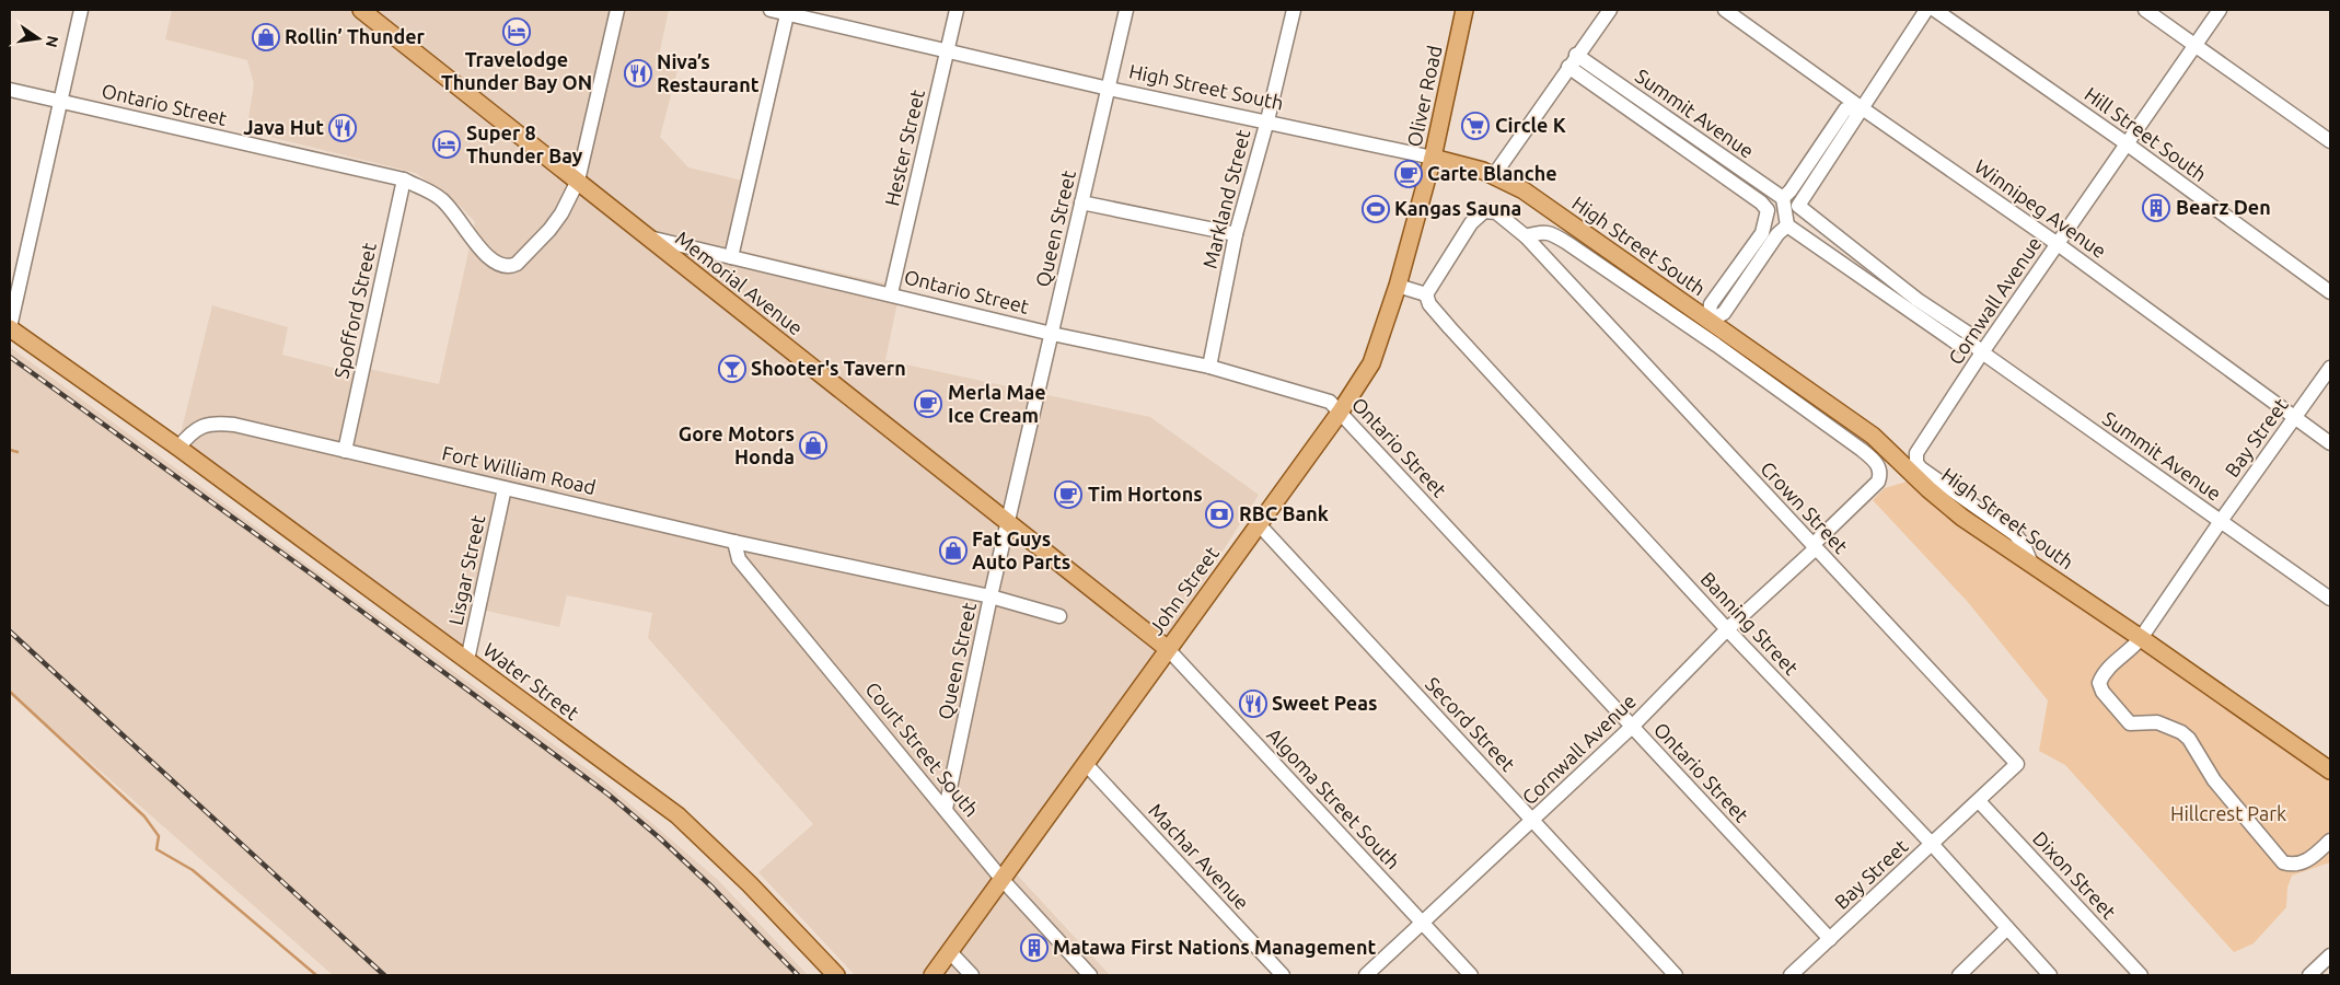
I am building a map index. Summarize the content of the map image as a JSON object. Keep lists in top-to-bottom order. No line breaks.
{"streets":{"main road":["High Street South","Oliver Road","Memorial Avenue","John Street","Water Street"],"street":["Ontario Street","Summit Avenue","Hill Street South","Hester Street","Markland Street","Winnipeg Avenue","Queen Street","Cornwall Avenue","Spofford Street","Bay Street","Fort William Road","Crown Street","Lisgar Street","Banning Street","Secord Street","Court Street South","Algoma Street South","Machar Avenue","Dixon Street"]},"crossings":[["High Street South","Oliver Road"],["High Street South","Summit Avenue"],["High Street South","Hester Street"],["High Street South","Markland Street"],["High Street South","Queen Street"],["High Street South","Cornwall Avenue"],["High Street South","Bay Street"],["Oliver Road","John Street"],["Ontario Street","Hester Street"],["Ontario Street","Markland Street"],["Ontario Street","Queen Street"],["Ontario Street","Memorial Avenue"],["Ontario Street","Cornwall Avenue"],["Ontario Street","Spofford Street"],["Ontario Street","Bay Street"],["Ontario Street","John Street"],["Summit Avenue","Winnipeg Avenue"],["Summit Avenue","Cornwall Avenue"],["Summit Avenue","Bay Street"],["Hill Street South","Cornwall Avenue"],["Winnipeg Avenue","Cornwall Avenue"],["Winnipeg Avenue","Bay Street"],["Queen Street","Memorial Avenue"],["Queen Street","Fort William Road"],["Queen Street","Court Street South"],["Memorial Avenue","John Street"],["Memorial Avenue","Algoma Street South"],["Cornwall Avenue","Crown Street"],["Cornwall Avenue","Banning Street"],["Cornwall Avenue","Secord Street"],["Cornwall Avenue","Algoma Street South"],["Spofford Street","Fort William Road"],["Bay Street","Crown Street"],["Bay Street","Banning Street"],["Bay Street","Dixon Street"],["Fort William Road","Lisgar Street"],["Fort William Road","Water Street"],["Fort William Road","Court Street South"],["Crown Street","Dixon Street"],["Lisgar Street","Water Street"],["John Street","Secord Street"],["John Street","Court Street South"],["John Street","Algoma Street South"],["John Street","Machar Avenue"]],"parks":["Hillcrest Park"],"places":{"hotel":["Travelodge Thunder Bay ON","Super 8 Thunder Bay"],"shop":["Rollin’ Thunder","Gore Motors Honda","Fat Guys Auto Parts"],"restaurant":["Niva’s Restaurant","Java Hut","Sweet Peas"],"supermarket":["Circle K"],"cafe":["Carte Blanche","Merla Mae Ice Cream","Tim Hortons"],"building":["Bearz Den","Matawa First Nations Management"],"sports":["Kangas Sauna"],"bar":["Shooter's Tavern"],"bank":["RBC Bank"]},"north":"right"}
